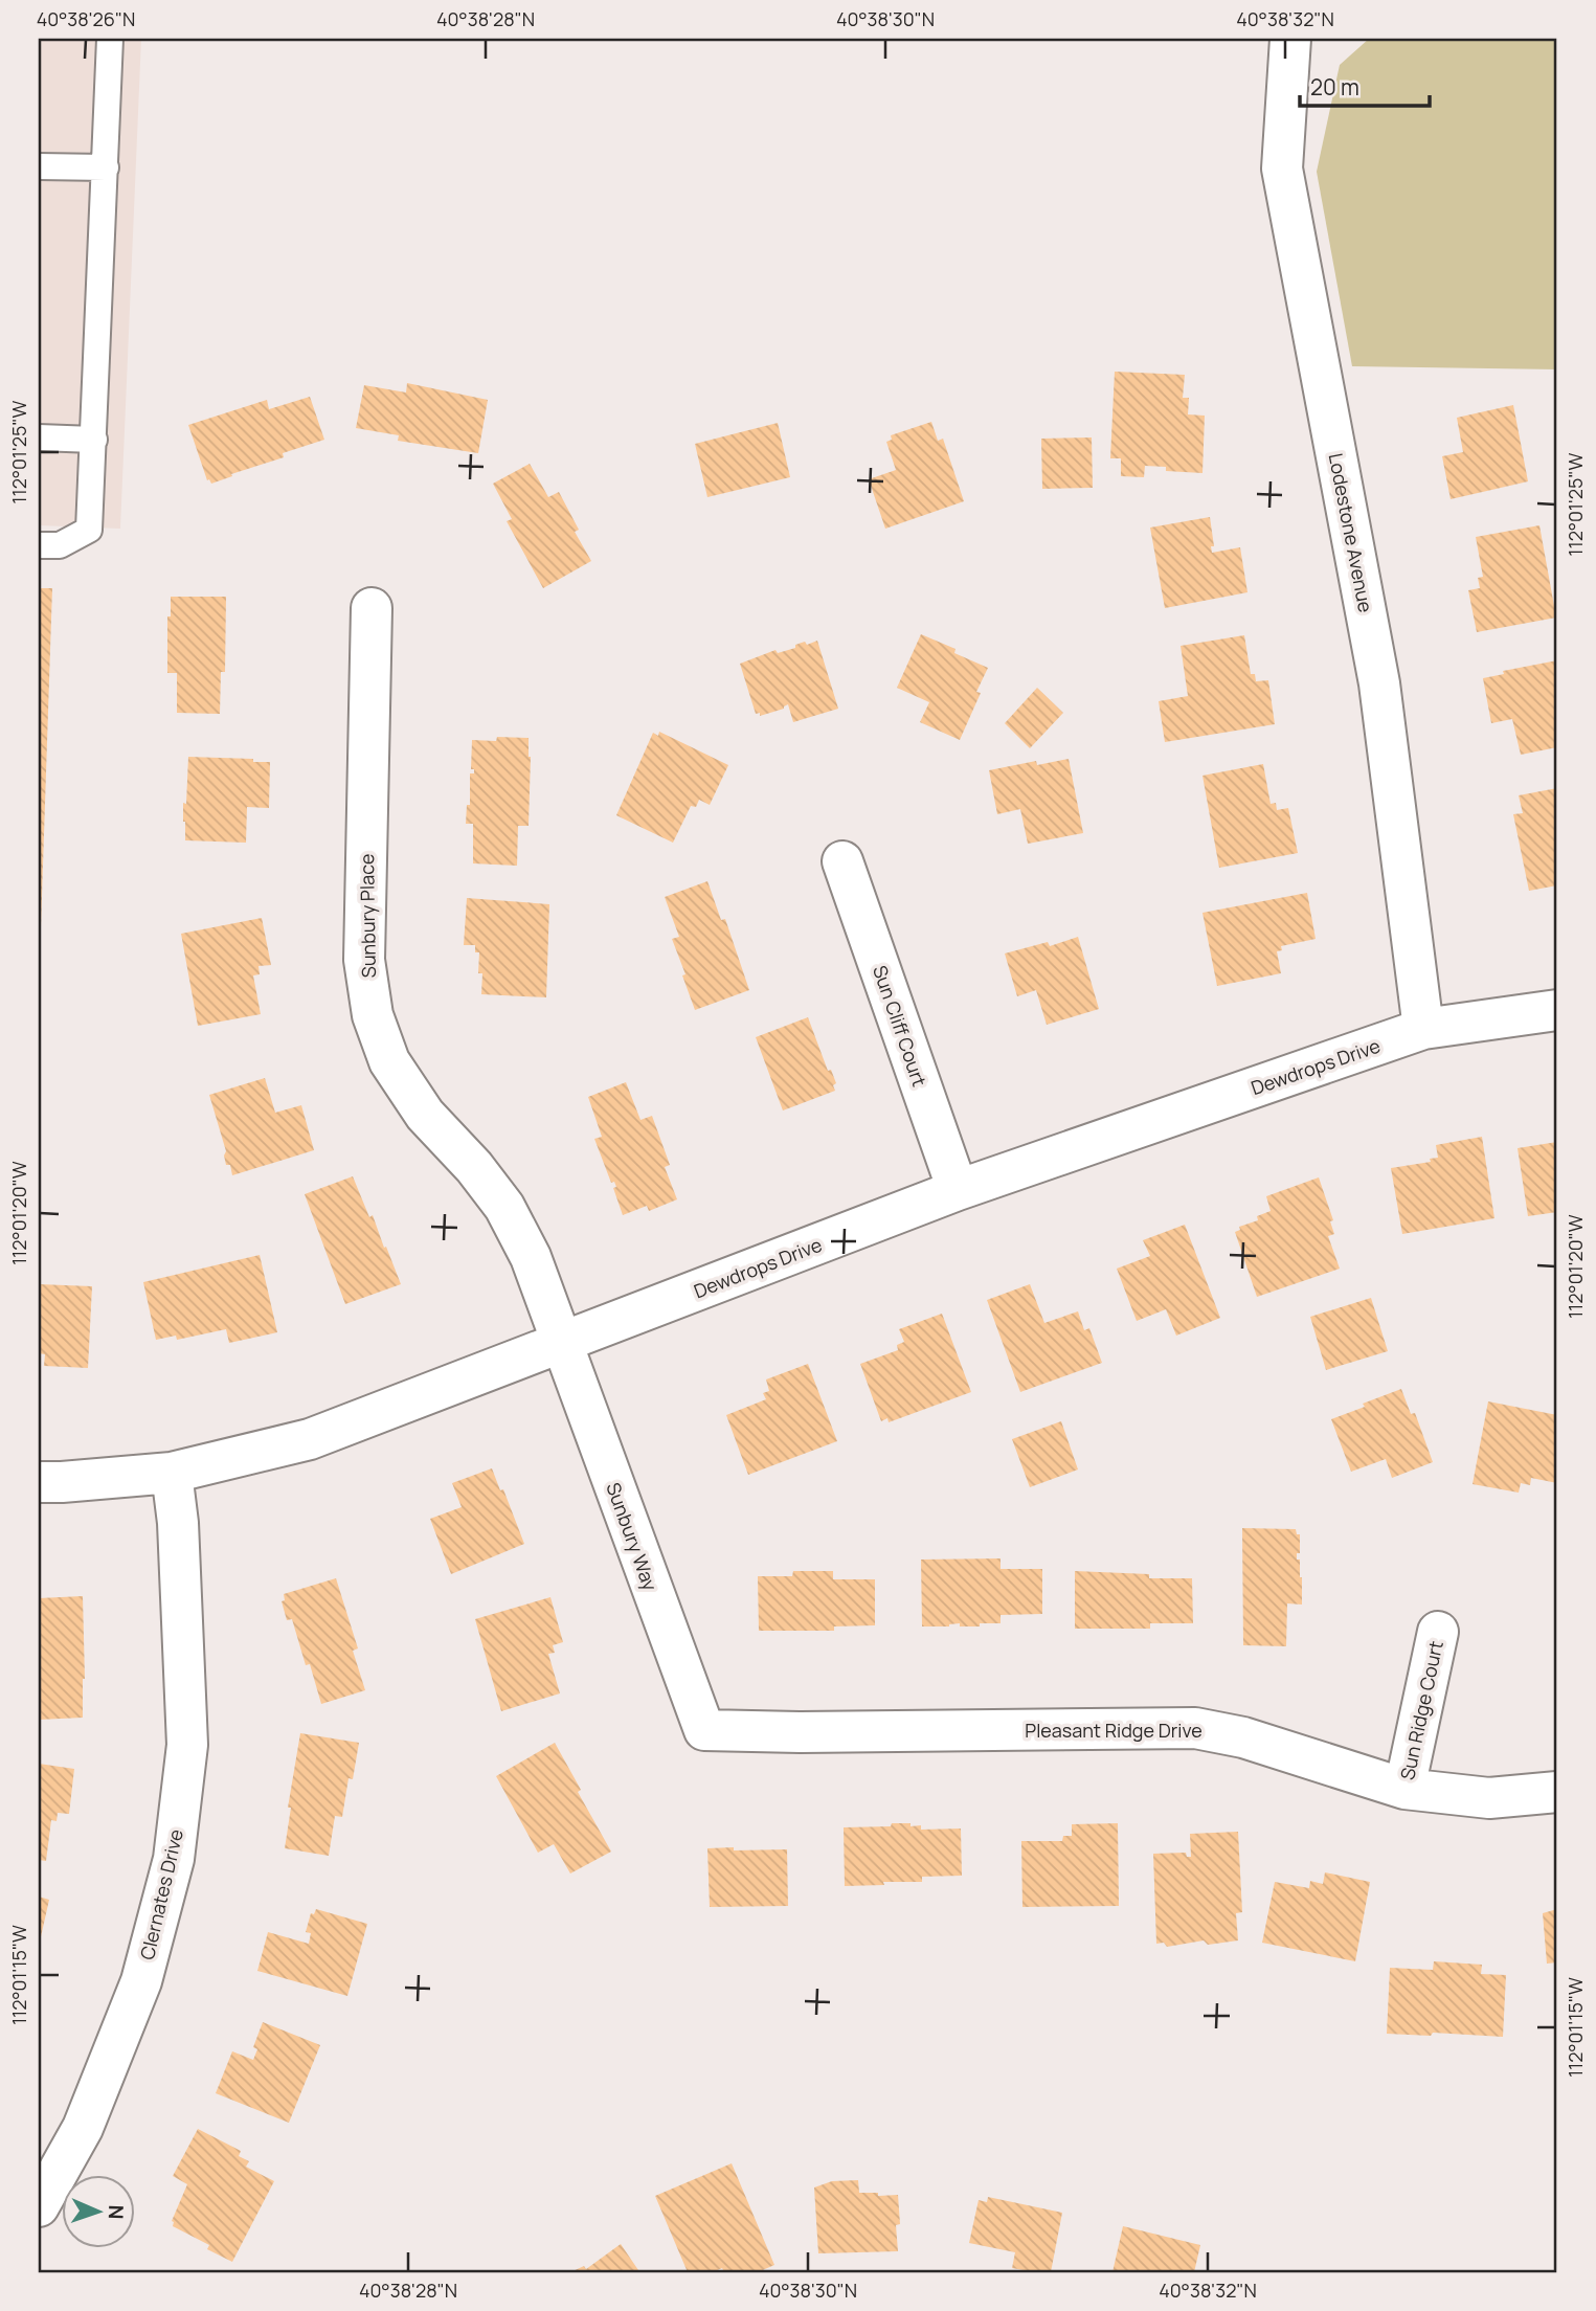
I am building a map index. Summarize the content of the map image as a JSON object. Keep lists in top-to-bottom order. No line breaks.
{"streets":{"street":["Lodestone Avenue","Sunbury Place","Sun Cliff Court","Dewdrops Drive","Sunbury Way","Sun Ridge Court","Pleasant Ridge Drive","Clernates Drive"]},"crossings":[["Lodestone Avenue","Dewdrops Drive"],["Sunbury Place","Dewdrops Drive"],["Sunbury Place","Sunbury Way"],["Sun Cliff Court","Dewdrops Drive"],["Dewdrops Drive","Sunbury Way"],["Dewdrops Drive","Clernates Drive"],["Sunbury Way","Pleasant Ridge Drive"],["Sun Ridge Court","Pleasant Ridge Drive"]],"scale_bar":"20 m","north":"right","coordinates":["40°38'26\"N","40°38'28\"N","40°38'30\"N","40°38'32\"N","112°01'25\"W","112°01'20\"W","112°01'15\"W"]}
